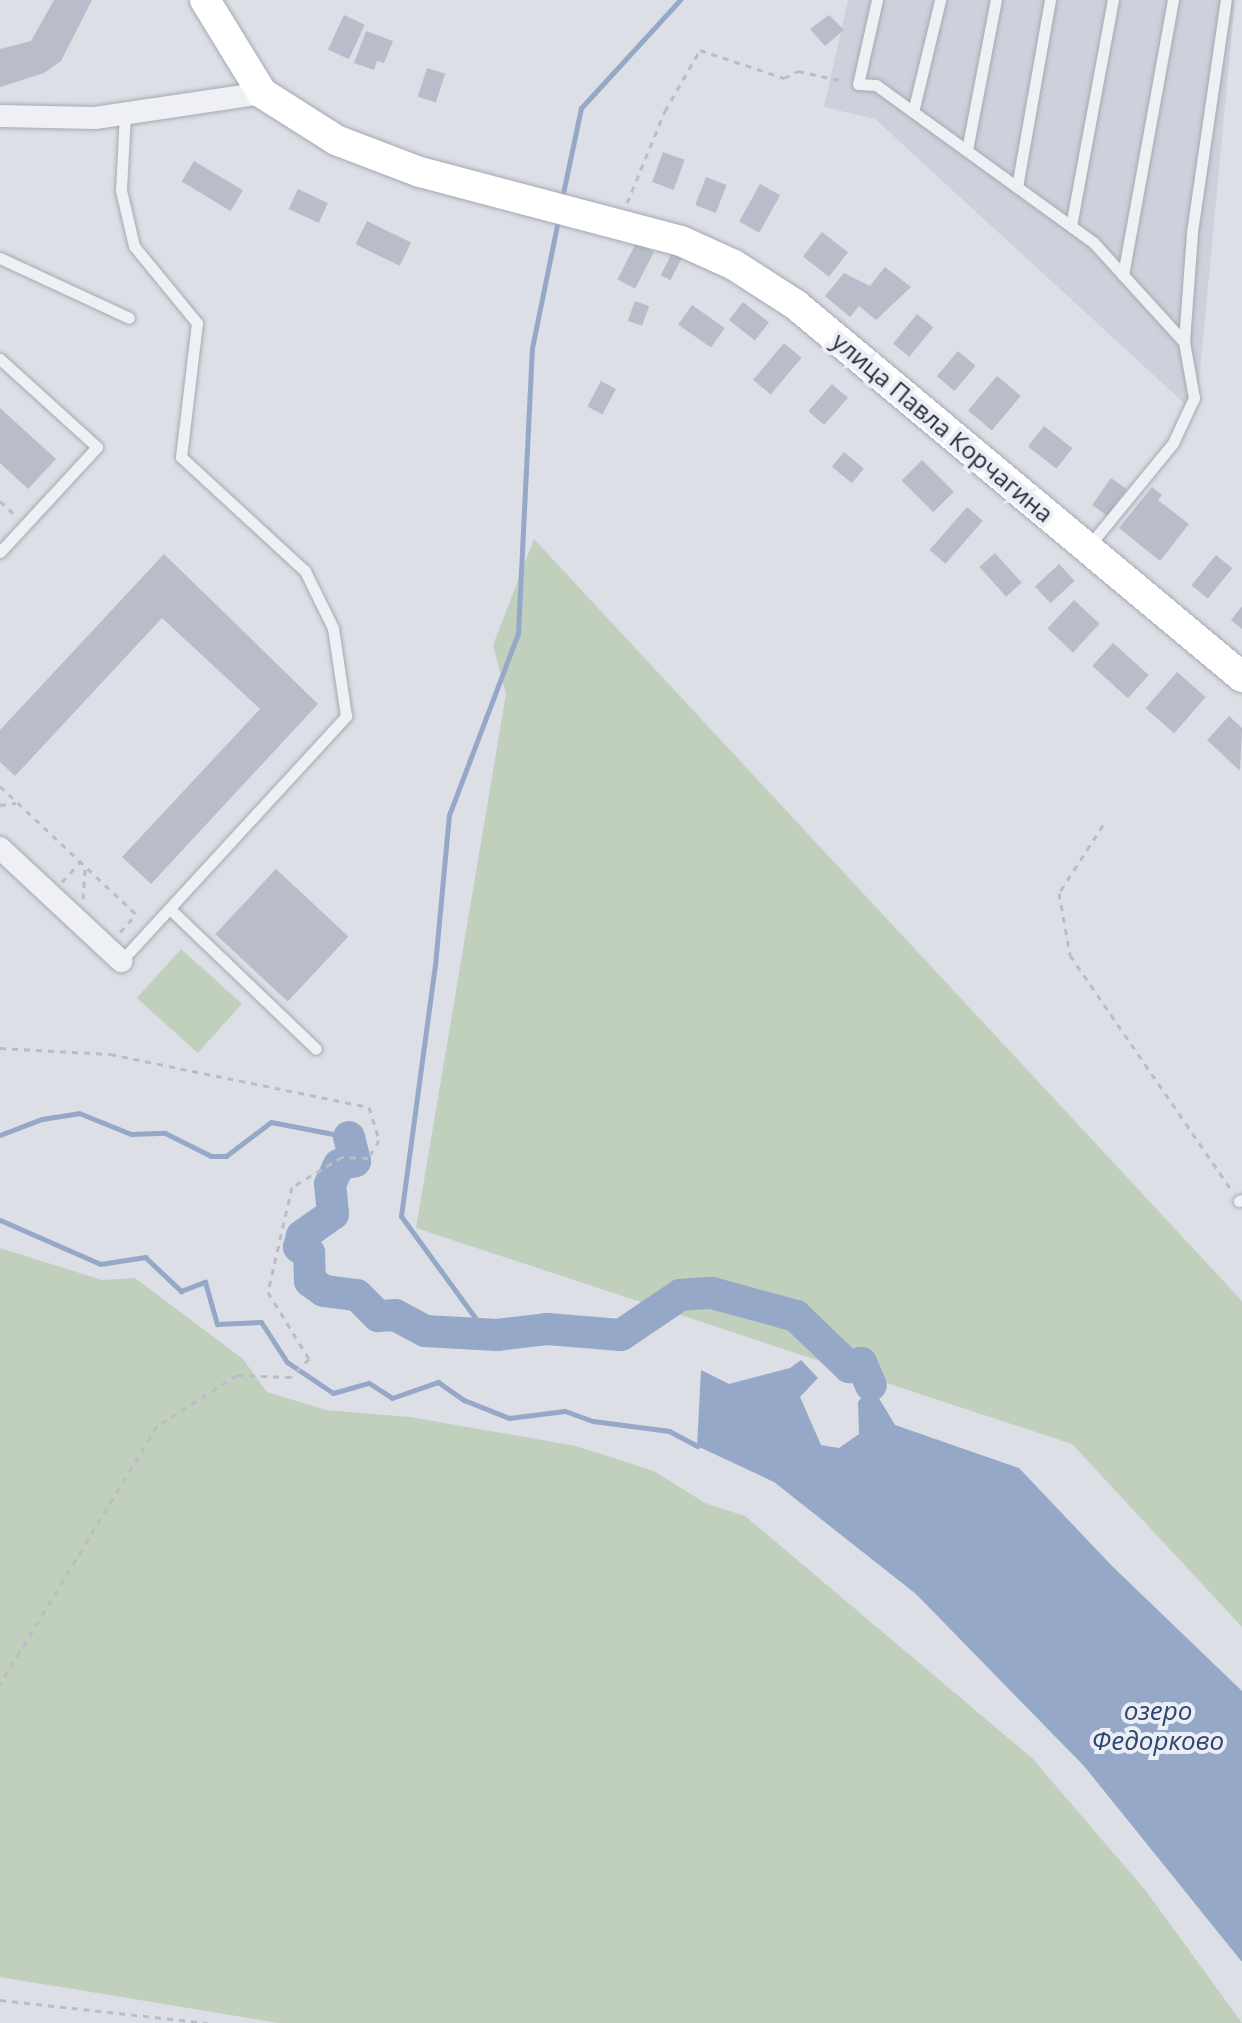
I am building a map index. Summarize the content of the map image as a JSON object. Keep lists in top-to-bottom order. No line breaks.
{"streets":{"main road":["улица Павла Корчагина"]},"water":["озеро Федорково"]}
